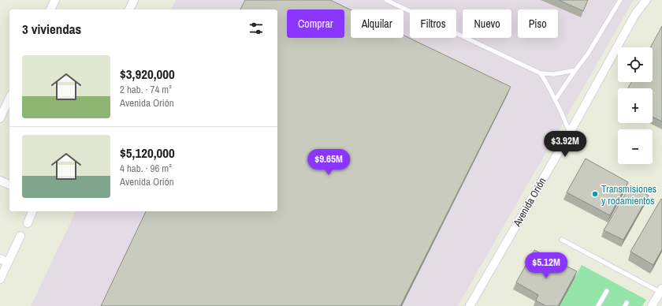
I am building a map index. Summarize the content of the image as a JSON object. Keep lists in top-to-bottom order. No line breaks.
{"streets":{"street":["Avenida Orión"]},"places":["Transmisiones y rodamientos"],"page":{"chip":["Comprar","Alquilar","Filtros","Nuevo","Piso"],"heading":"3 viviendas","map_buttons":["+","−"],"list":[{"name":"$3,920,000","note":"2 hab. · 74 m² · Avenida Orión"},{"name":"$5,120,000","note":"4 hab. · 96 m² · Avenida Orión"}],"price":["$3.92M","$9.65M","$5.12M"]}}
